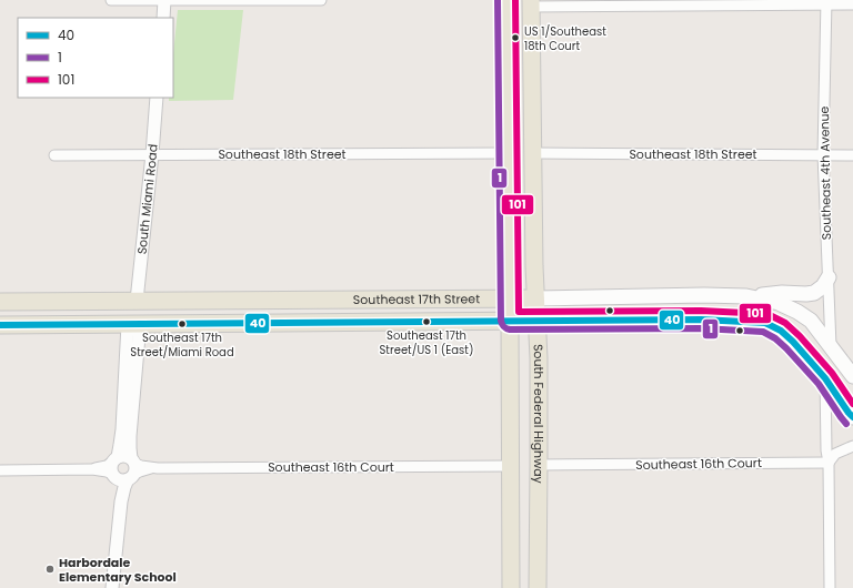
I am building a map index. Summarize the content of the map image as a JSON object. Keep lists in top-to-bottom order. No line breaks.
{"streets":{"main road":["Southeast 17th Street","South Federal Highway"],"street":["Southeast 18th Street","Southeast 4th Avenue","South Miami Road","Southeast 16th Court"]},"crossings":[["Southeast 18th Street","Southeast 4th Avenue"],["Southeast 18th Street","South Miami Road"],["Southeast 18th Street","South Federal Highway"],["Southeast 4th Avenue","Southeast 17th Street"],["South Miami Road","Southeast 17th Street"],["Southeast 17th Street","South Federal Highway"],["South Federal Highway","Southeast 16th Court"]],"places":["US 1/Southeast 18th Court","Southeast 17th Street/US 1 (East)","Southeast 17th Street/Miami Road","Harbordale Elementary School"],"lines":["transit line 1","transit line 101","transit line 40"],"legend":["40","1","101"]}
